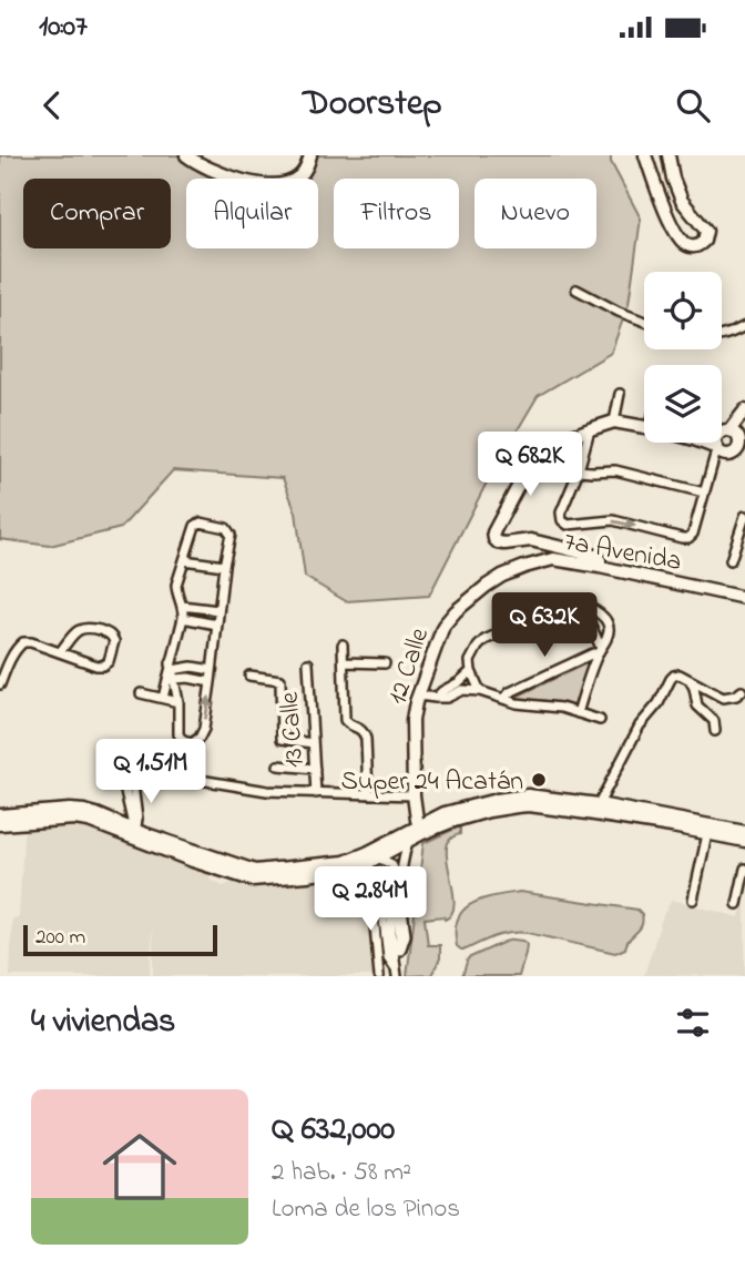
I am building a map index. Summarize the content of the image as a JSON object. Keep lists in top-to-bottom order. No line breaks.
{"streets":{"street":["7a Avenida","12 Calle","13 Calle"]},"crossings":[["7a Avenida","12 Calle"]],"places":["Super 24 Acatán"],"scale_bar":"200 m","page":{"status":"10:07","header":"Doorstep","chip":["Comprar","Alquilar","Filtros","Nuevo"],"price":["Q 682K","Q 632K","Q 1.51M","Q 2.84M"],"scale":"200 m","heading":"4 viviendas","list":[{"name":"Q 632,000","note":"2 hab. · 58 m² · Loma de los Pinos"}]}}
